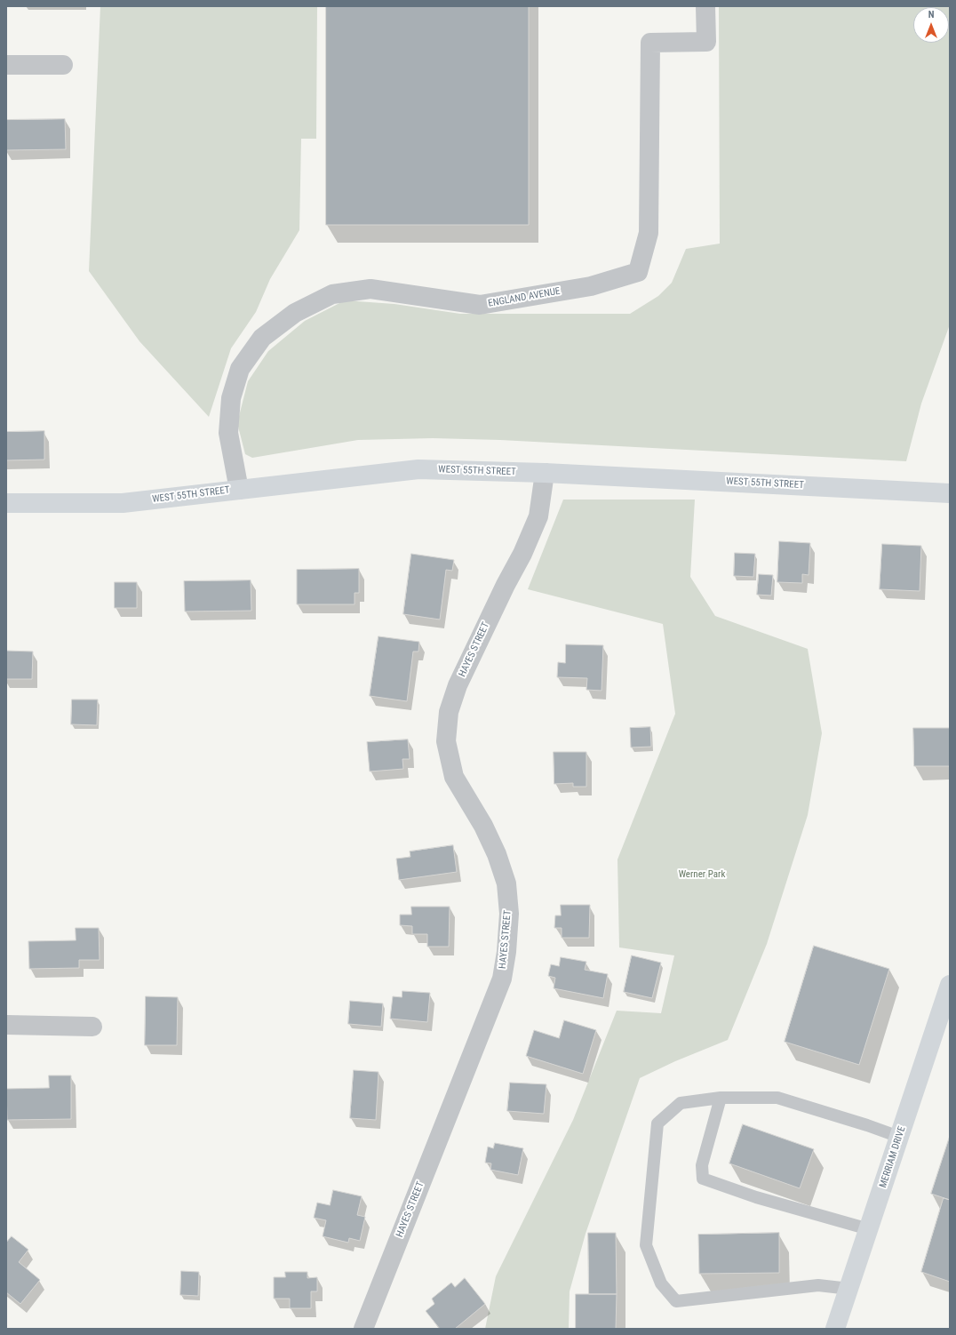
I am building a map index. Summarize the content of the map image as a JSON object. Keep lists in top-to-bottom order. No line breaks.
{"streets":{"street":["ENGLAND AVENUE","WEST 55TH STREET","HAYES STREET","MERRIAM DRIVE"]},"crossings":[["ENGLAND AVENUE","WEST 55TH STREET"],["WEST 55TH STREET","HAYES STREET"]],"parks":["Werner Park"],"north":"top"}
